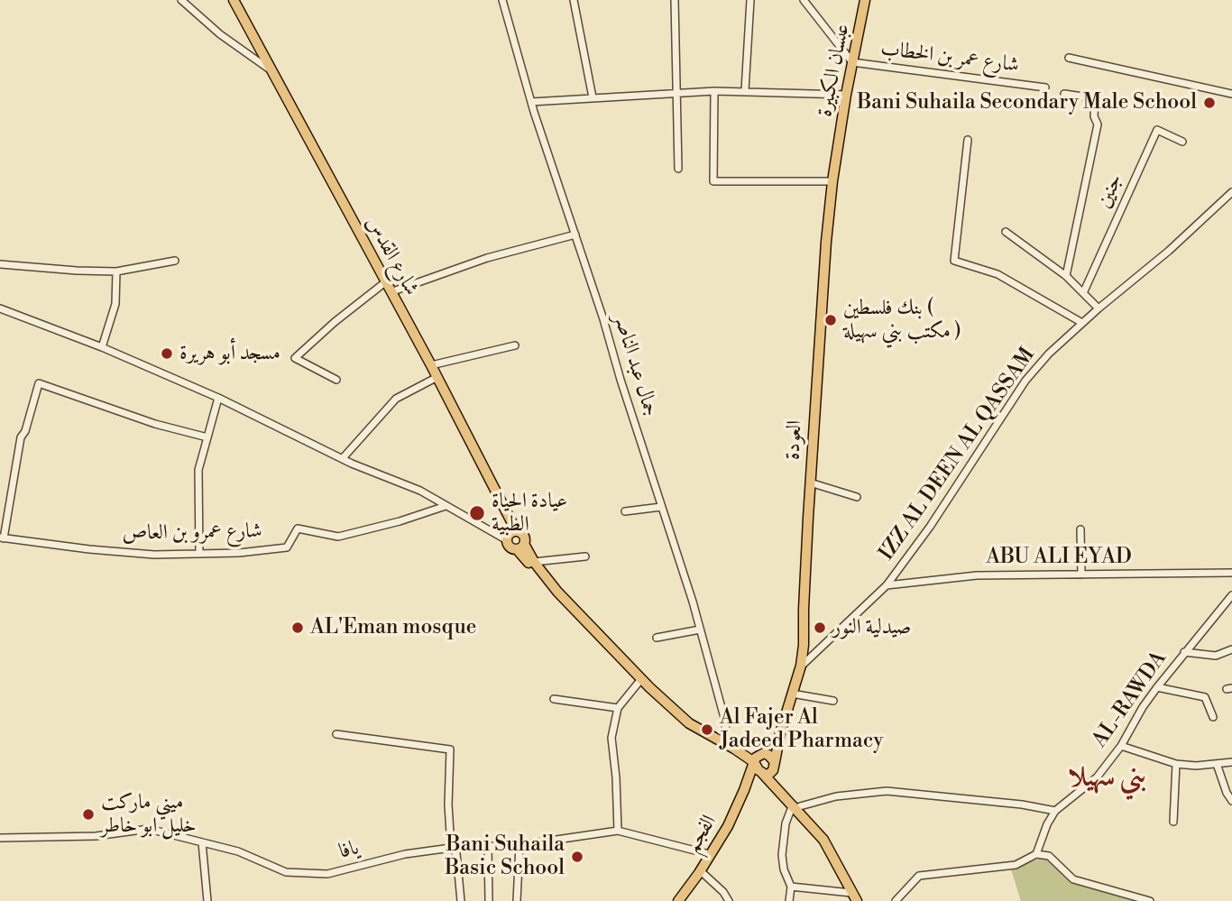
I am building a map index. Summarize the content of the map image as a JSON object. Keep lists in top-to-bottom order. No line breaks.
{"streets":{"main road":["عبسان الكبيرة","شارع القدس","العودة","الفجم"],"street":["شارع عمر بن الخطاب","جنين","جمال عبد الناصر","IZZ AL DEEN AL QASSAM","شارع عمرو بن العاص","ABU ALI EYAD","AL-RAWDA","يافا"]},"crossings":[["شارع عمر بن الخطاب","عبسان الكبيرة"],["عبسان الكبيرة","العودة"],["العودة","IZZ AL DEEN AL QASSAM"],["العودة","الفجم"],["IZZ AL DEEN AL QASSAM","ABU ALI EYAD"],["الفجم","يافا"]],"districts":["بني سهيلا"],"places":["Bani Suhaila Secondary Male School","بنك فلسطين ( مكتب بني سهيلة )","مسجد أبو هريرة","عيادة الحياة الطبية","AL'Eman mosque","صيدلية النور","Al Fajer Al Jadeed Pharmacy","ميني ماركت خليل ابو خاطر","Bani Suhaila Basic School"]}
